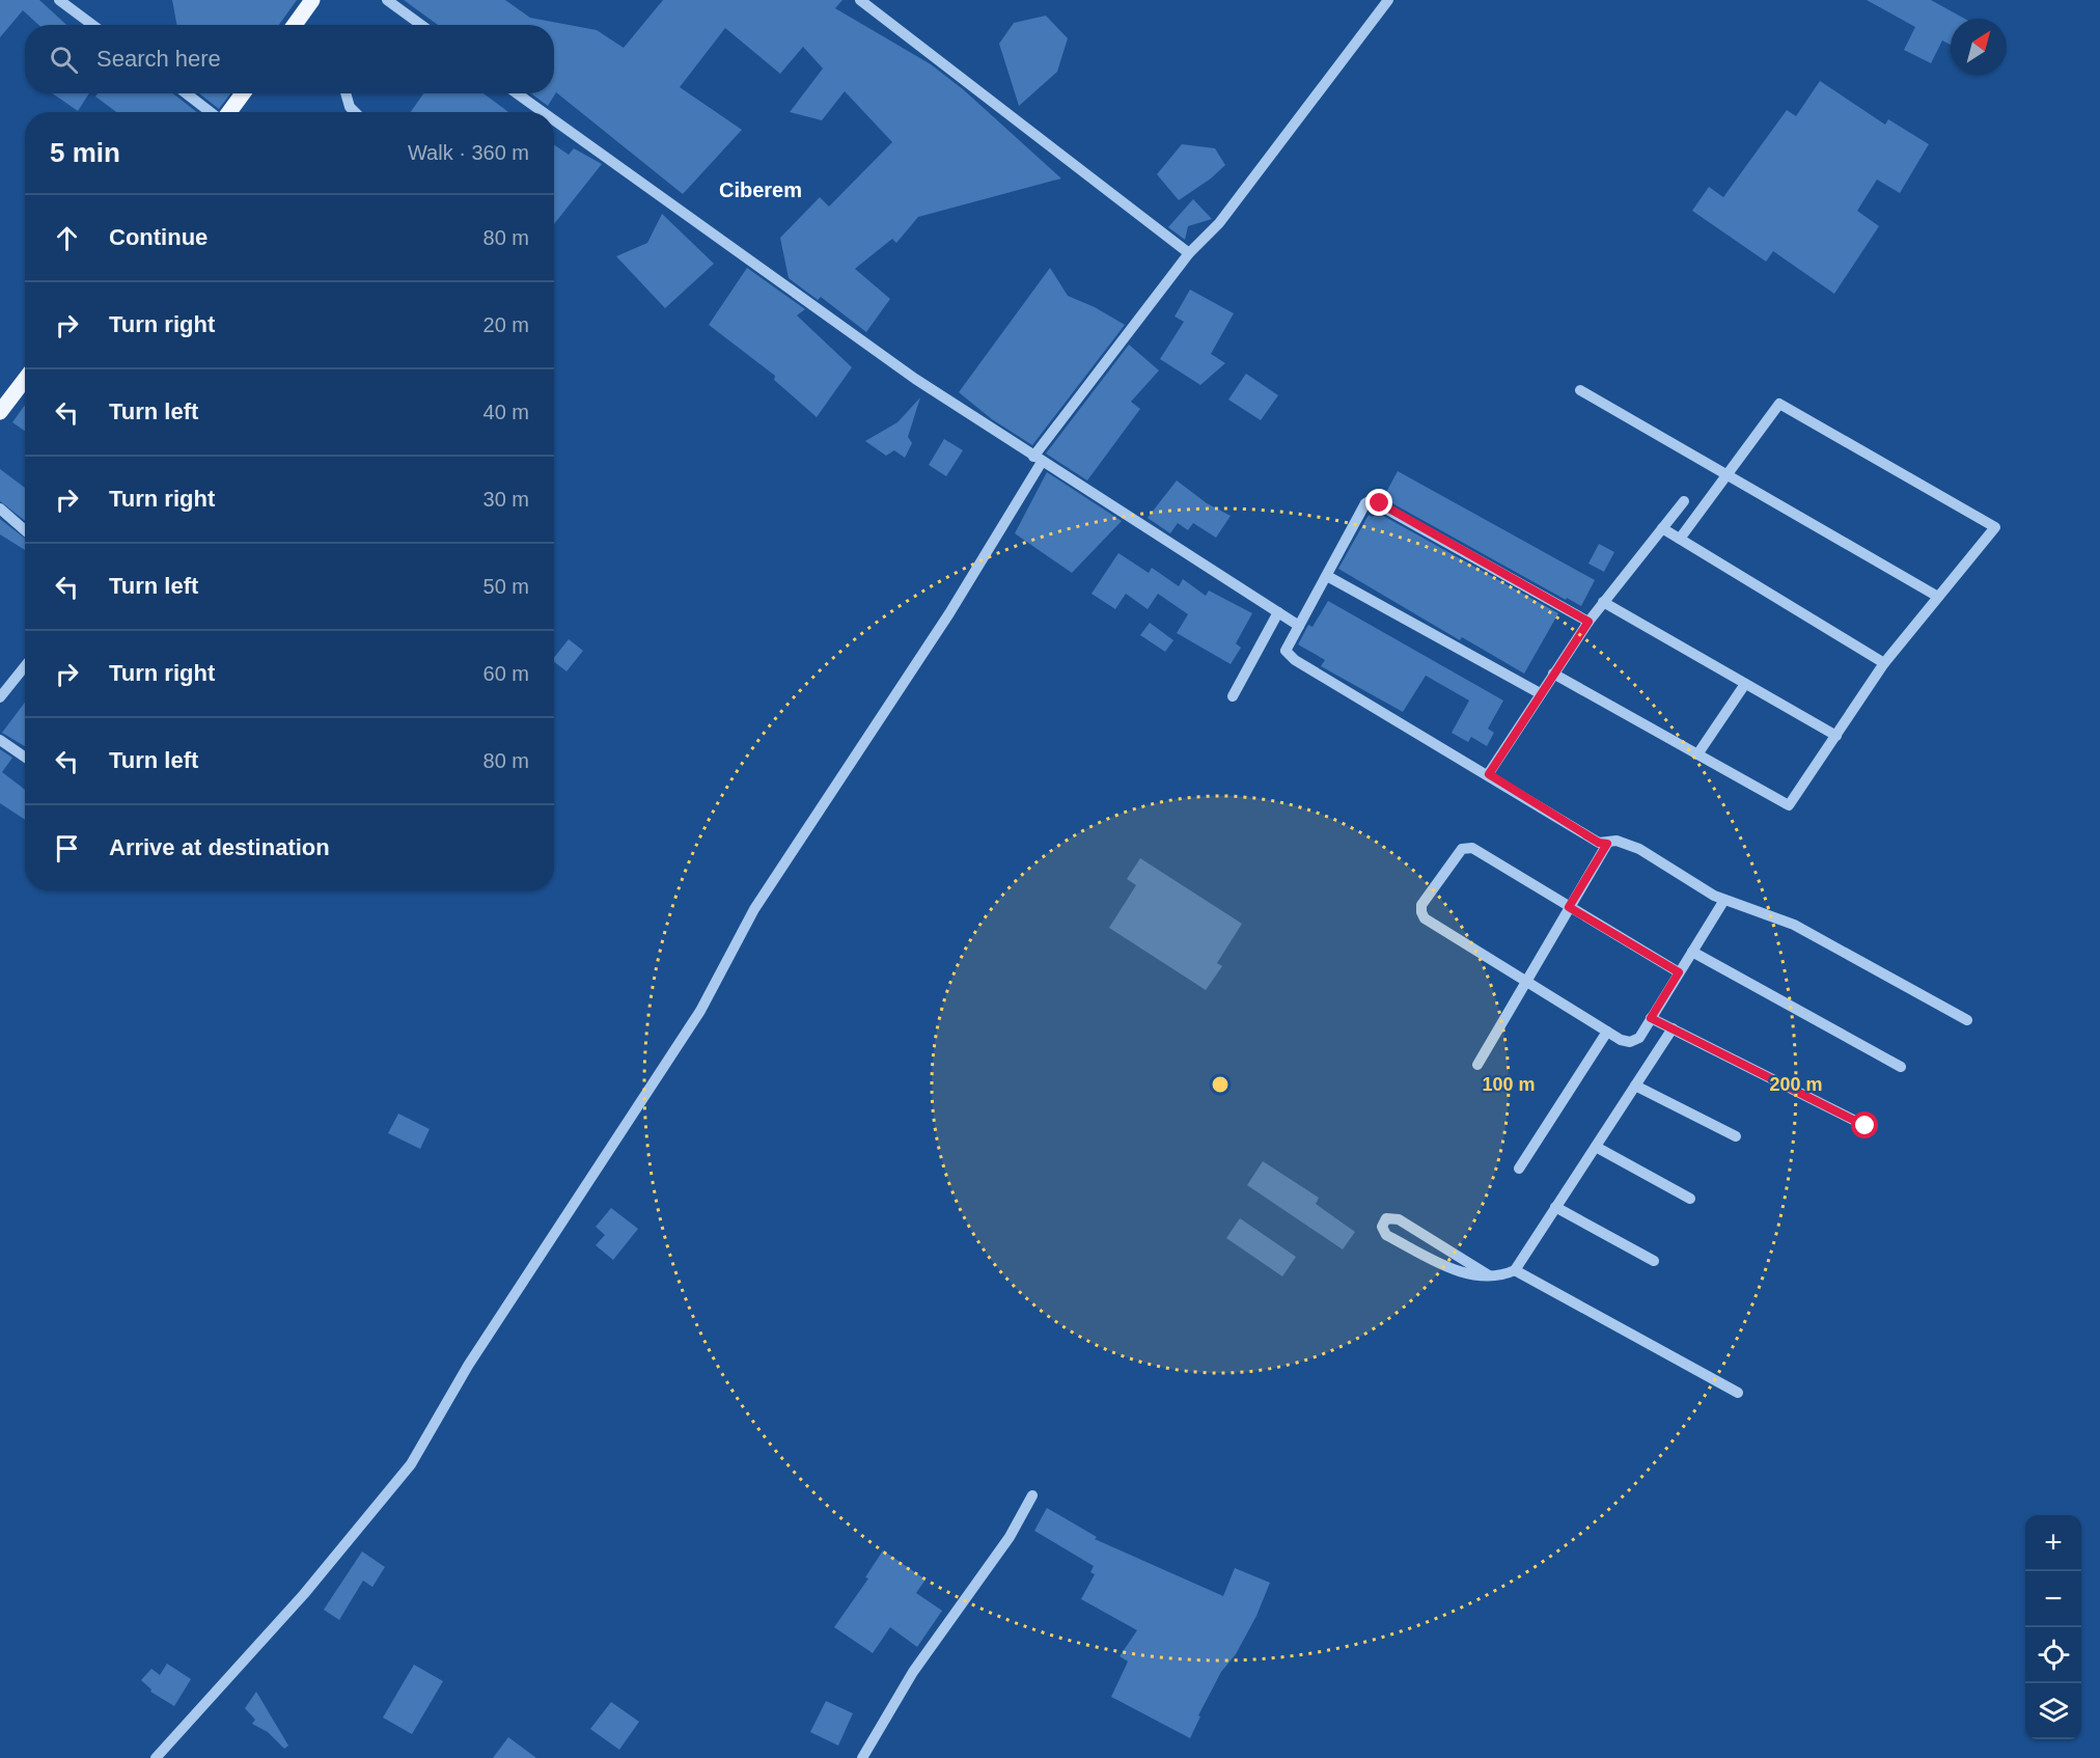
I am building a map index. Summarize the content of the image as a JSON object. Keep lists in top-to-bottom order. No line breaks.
{"districts":["Ciberem"],"north":"top right","page":{"search":"Search here","heading":["5 min","Walk · 360 m"],"list":[["Continue","80 m"],["Turn right","20 m"],["Turn left","40 m"],["Turn right","30 m"],["Turn left","50 m"],["Turn right","60 m"],["Turn left","80 m"],"Arrive at destination"],"map_buttons":["+","−"]},"rings":["100 m","200 m"]}
